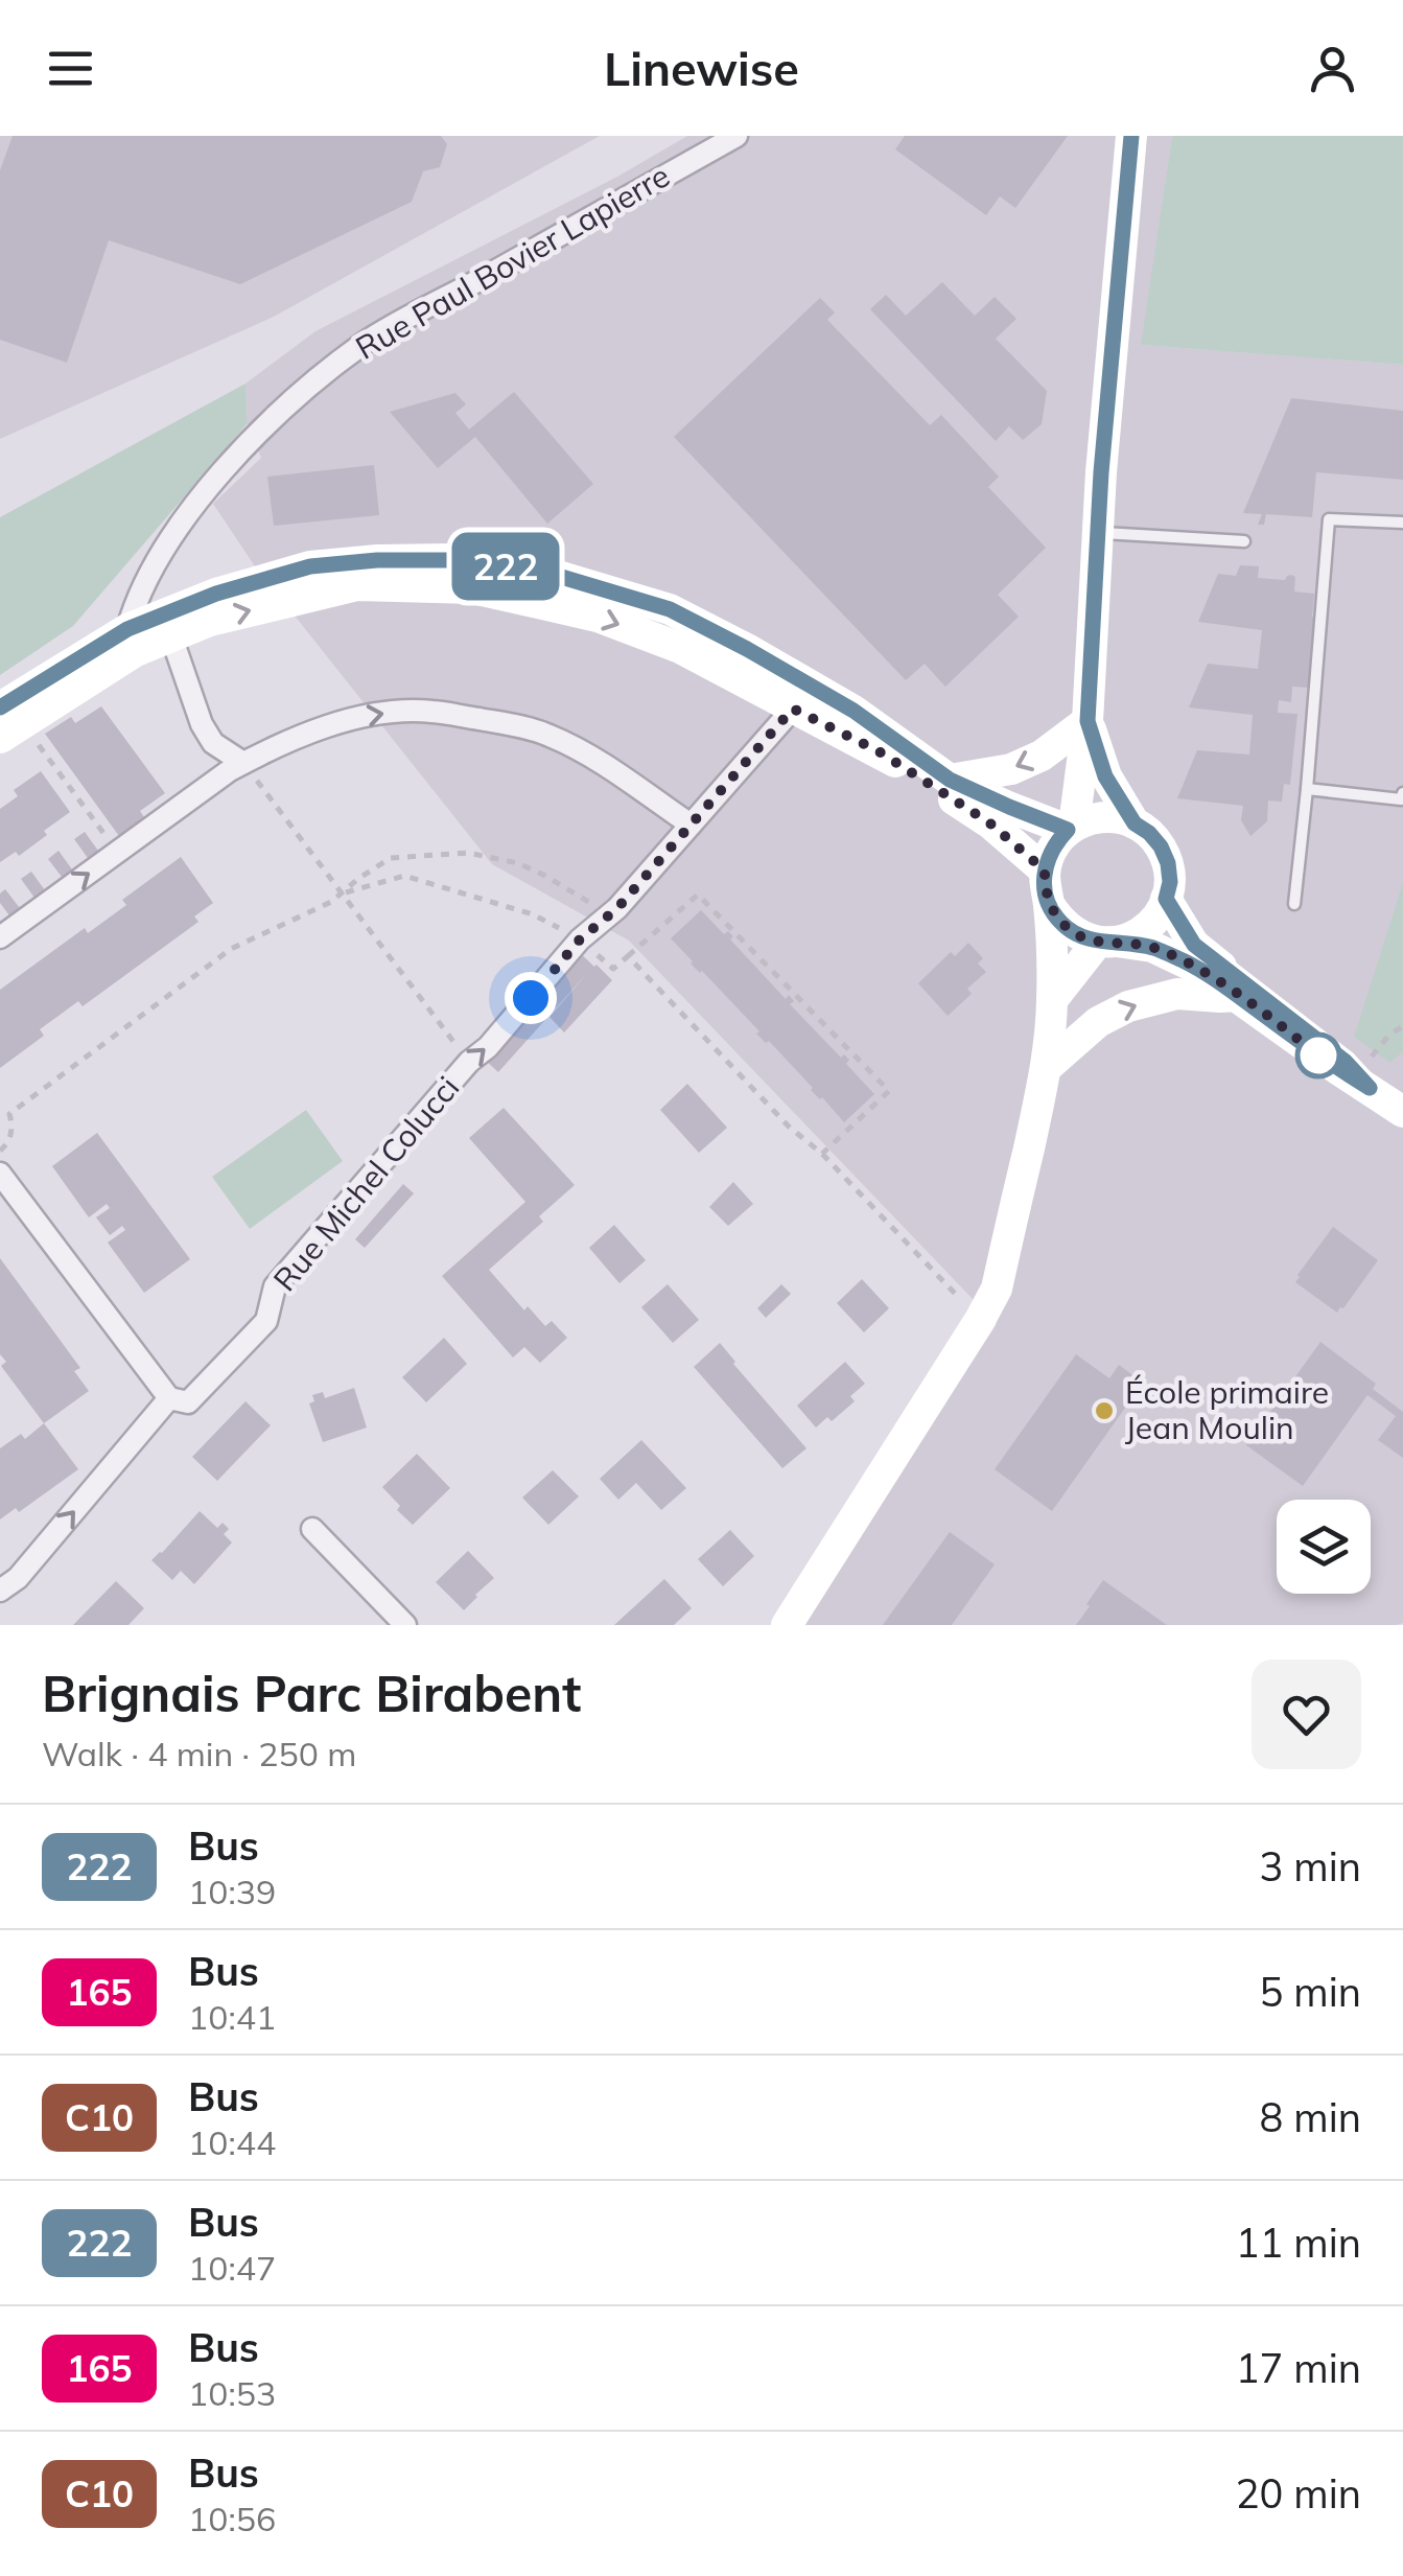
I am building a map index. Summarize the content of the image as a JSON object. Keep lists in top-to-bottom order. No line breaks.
{"streets":{"street":["Rue Paul Bovier Lapierre","Rue Michel Colucci"]},"one_way":["Rue Michel Colucci"],"places":["École primaire Jean Moulin"],"lines":["bus line 222"],"page":{"header":"Linewise","on_map":"222","heading":["Brignais Parc Birabent","Walk · 4 min · 250 m"],"list":[{"mark":"222","name":"Bus","note":"10:39","value":"3 min"},{"mark":"165","name":"Bus","note":"10:41","value":"5 min"},{"mark":"C10","name":"Bus","note":"10:44","value":"8 min"},{"mark":"222","name":"Bus","note":"10:47","value":"11 min"},{"mark":"165","name":"Bus","note":"10:53","value":"17 min"},{"mark":"C10","name":"Bus","note":"10:56","value":"20 min"}]}}
